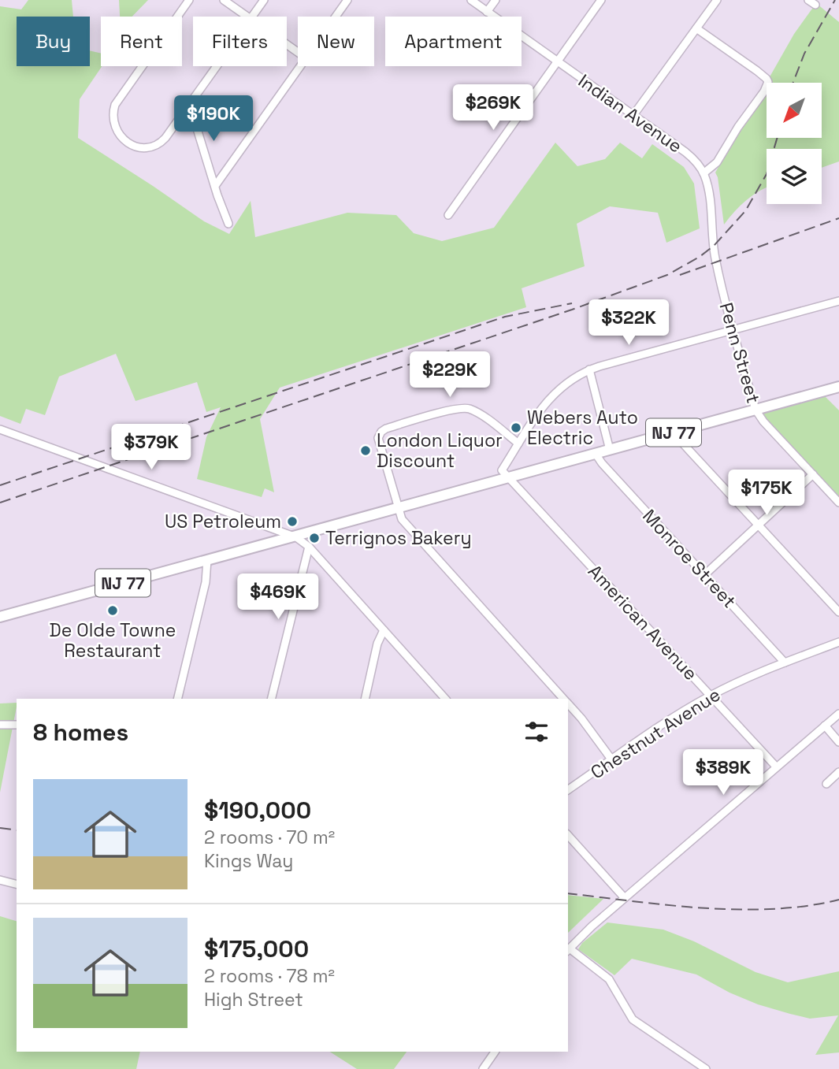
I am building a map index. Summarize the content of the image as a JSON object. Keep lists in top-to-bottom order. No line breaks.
{"streets":{"main road":["NJ 77"],"street":["Indian Avenue","Penn Street","Monroe Street","American Avenue","Chestnut Avenue"]},"crossings":[["Indian Avenue","Penn Street"],["Penn Street","NJ 77"],["NJ 77","Monroe Street"],["NJ 77","American Avenue"],["Monroe Street","Chestnut Avenue"],["American Avenue","Chestnut Avenue"]],"places":["Webers Auto Electric","London Liquor Discount","US Petroleum","Terrignos Bakery","De Olde Towne Restaurant"],"north":"bottom left","page":{"chip":["Buy","Rent","Filters","New","Apartment"],"price":["$269K","$190K","$322K","$229K","$379K","$175K","$469K","$389K"],"heading":"8 homes","list":[{"name":"$190,000","note":"2 rooms · 70 m² · Kings Way"},{"name":"$175,000","note":"2 rooms · 78 m² · High Street"}]}}
